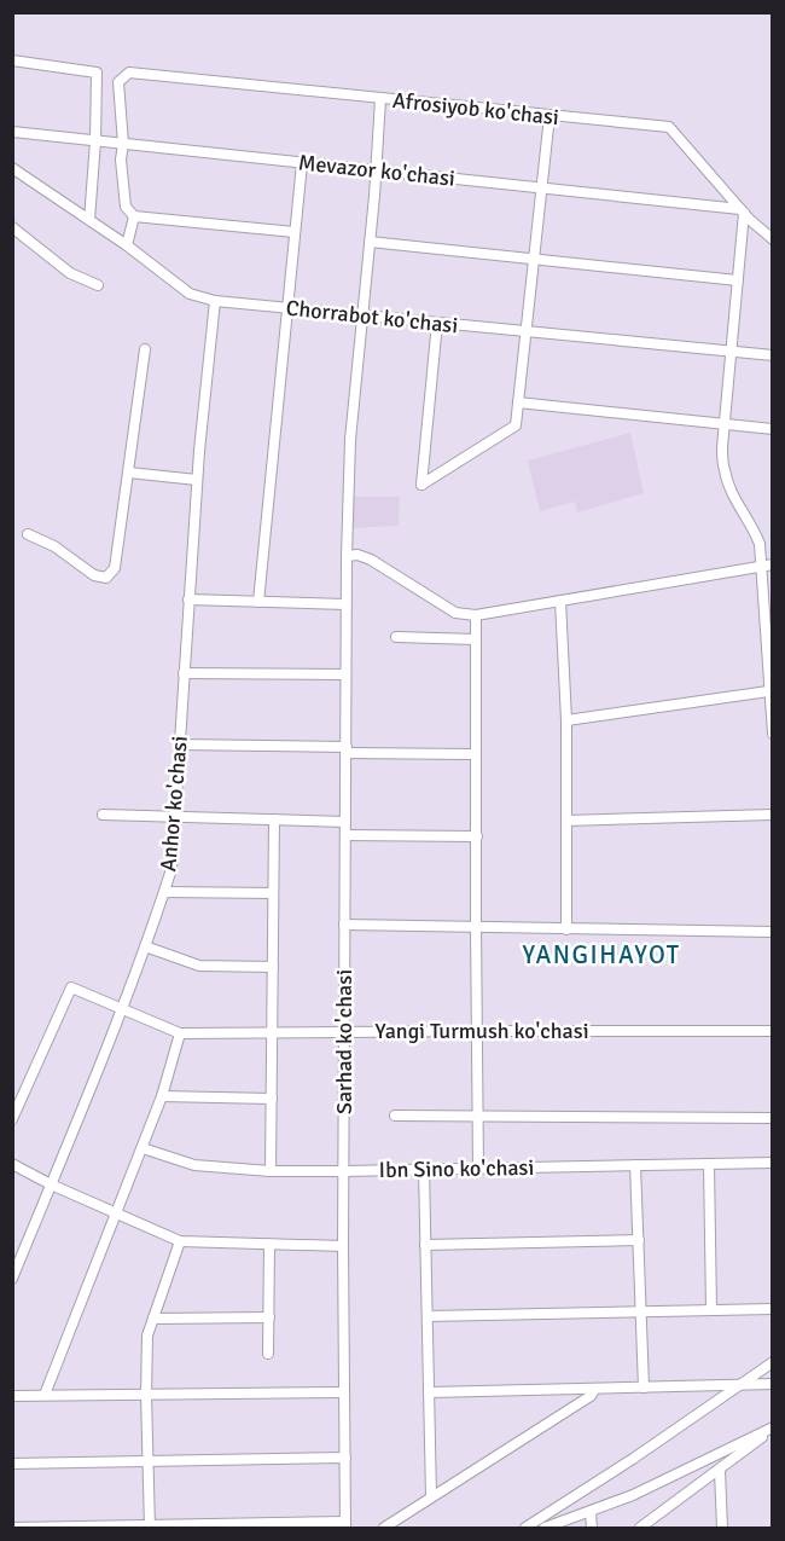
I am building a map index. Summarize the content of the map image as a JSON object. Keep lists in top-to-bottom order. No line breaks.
{"streets":{"street":["Afrosiyob ko'chasi","Mevazor ko'chasi","Chorrabot ko'chasi","Anhor ko'chasi","Yangi Turmush ko'chasi","Sarhad ko'chasi","Ibn Sino ko'chasi"]},"crossings":[["Afrosiyob ko'chasi","Mevazor ko'chasi"],["Afrosiyob ko'chasi","Sarhad ko'chasi"],["Mevazor ko'chasi","Sarhad ko'chasi"],["Chorrabot ko'chasi","Anhor ko'chasi"],["Chorrabot ko'chasi","Sarhad ko'chasi"],["Anhor ko'chasi","Yangi Turmush ko'chasi"],["Yangi Turmush ko'chasi","Sarhad ko'chasi"],["Sarhad ko'chasi","Ibn Sino ko'chasi"]],"districts":["YANGIHAYOT"]}
